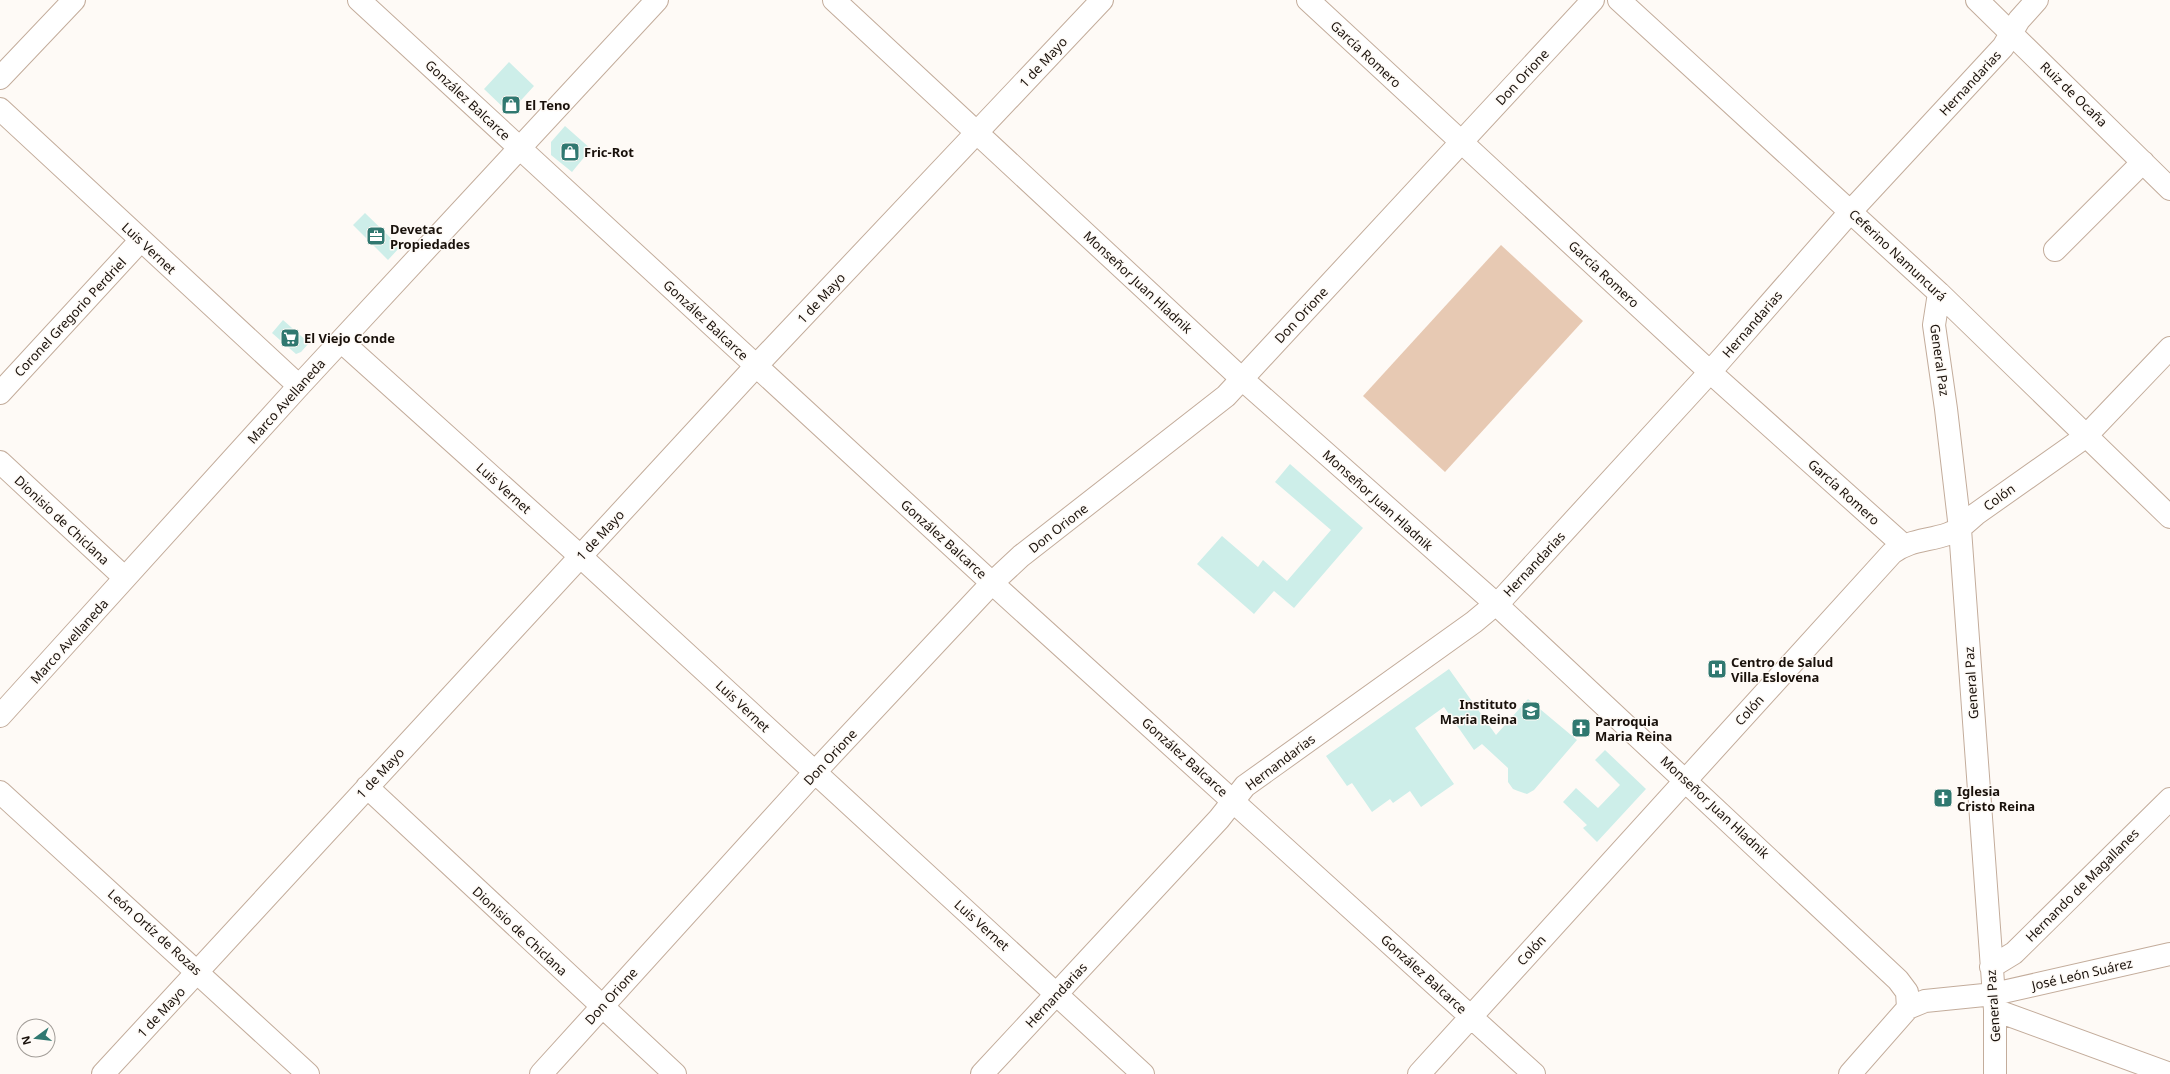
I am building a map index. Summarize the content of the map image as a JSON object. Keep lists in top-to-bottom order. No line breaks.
{"streets":{"street":["García Romero","1 de Mayo","Don Orione","Hernandarias","Ruiz de Ocaña","González Balcarce","Luis Vernet","Ceferino Namuncurá","Monseñor Juan Hladnik","Coronel Gregorio Perdriel","General Paz","Marco Avellaneda","Colón","Dionisio de Chiclana","Hernando de Magallanes","León Ortíz de Rozas","José León Suárez"]},"crossings":[["García Romero","Don Orione"],["García Romero","Hernandarias"],["García Romero","Colón"],["1 de Mayo","González Balcarce"],["1 de Mayo","Luis Vernet"],["1 de Mayo","Monseñor Juan Hladnik"],["1 de Mayo","Dionisio de Chiclana"],["1 de Mayo","León Ortíz de Rozas"],["Don Orione","González Balcarce"],["Don Orione","Luis Vernet"],["Don Orione","Monseñor Juan Hladnik"],["Don Orione","Dionisio de Chiclana"],["Hernandarias","Ruiz de Ocaña"],["Hernandarias","González Balcarce"],["Hernandarias","Luis Vernet"],["Hernandarias","Ceferino Namuncurá"],["Hernandarias","Monseñor Juan Hladnik"],["González Balcarce","Marco Avellaneda"],["González Balcarce","Colón"],["Luis Vernet","Coronel Gregorio Perdriel"],["Luis Vernet","Marco Avellaneda"],["Ceferino Namuncurá","General Paz"],["Ceferino Namuncurá","Colón"],["Monseñor Juan Hladnik","Colón"],["General Paz","Colón"],["General Paz","Hernando de Magallanes"],["General Paz","José León Suárez"],["Marco Avellaneda","Dionisio de Chiclana"]],"places":{"shop":["El Teno","Fric-Rot"],"office":["Devetac Propiedades"],"supermarket":["El Viejo Conde"],"hospital":["Centro de Salud Villa Eslovena"],"school or university":["Instituto Maria Reina"],"church":["Parroquia Maria Reina","Iglesia Cristo Reina"]},"north":"left"}
